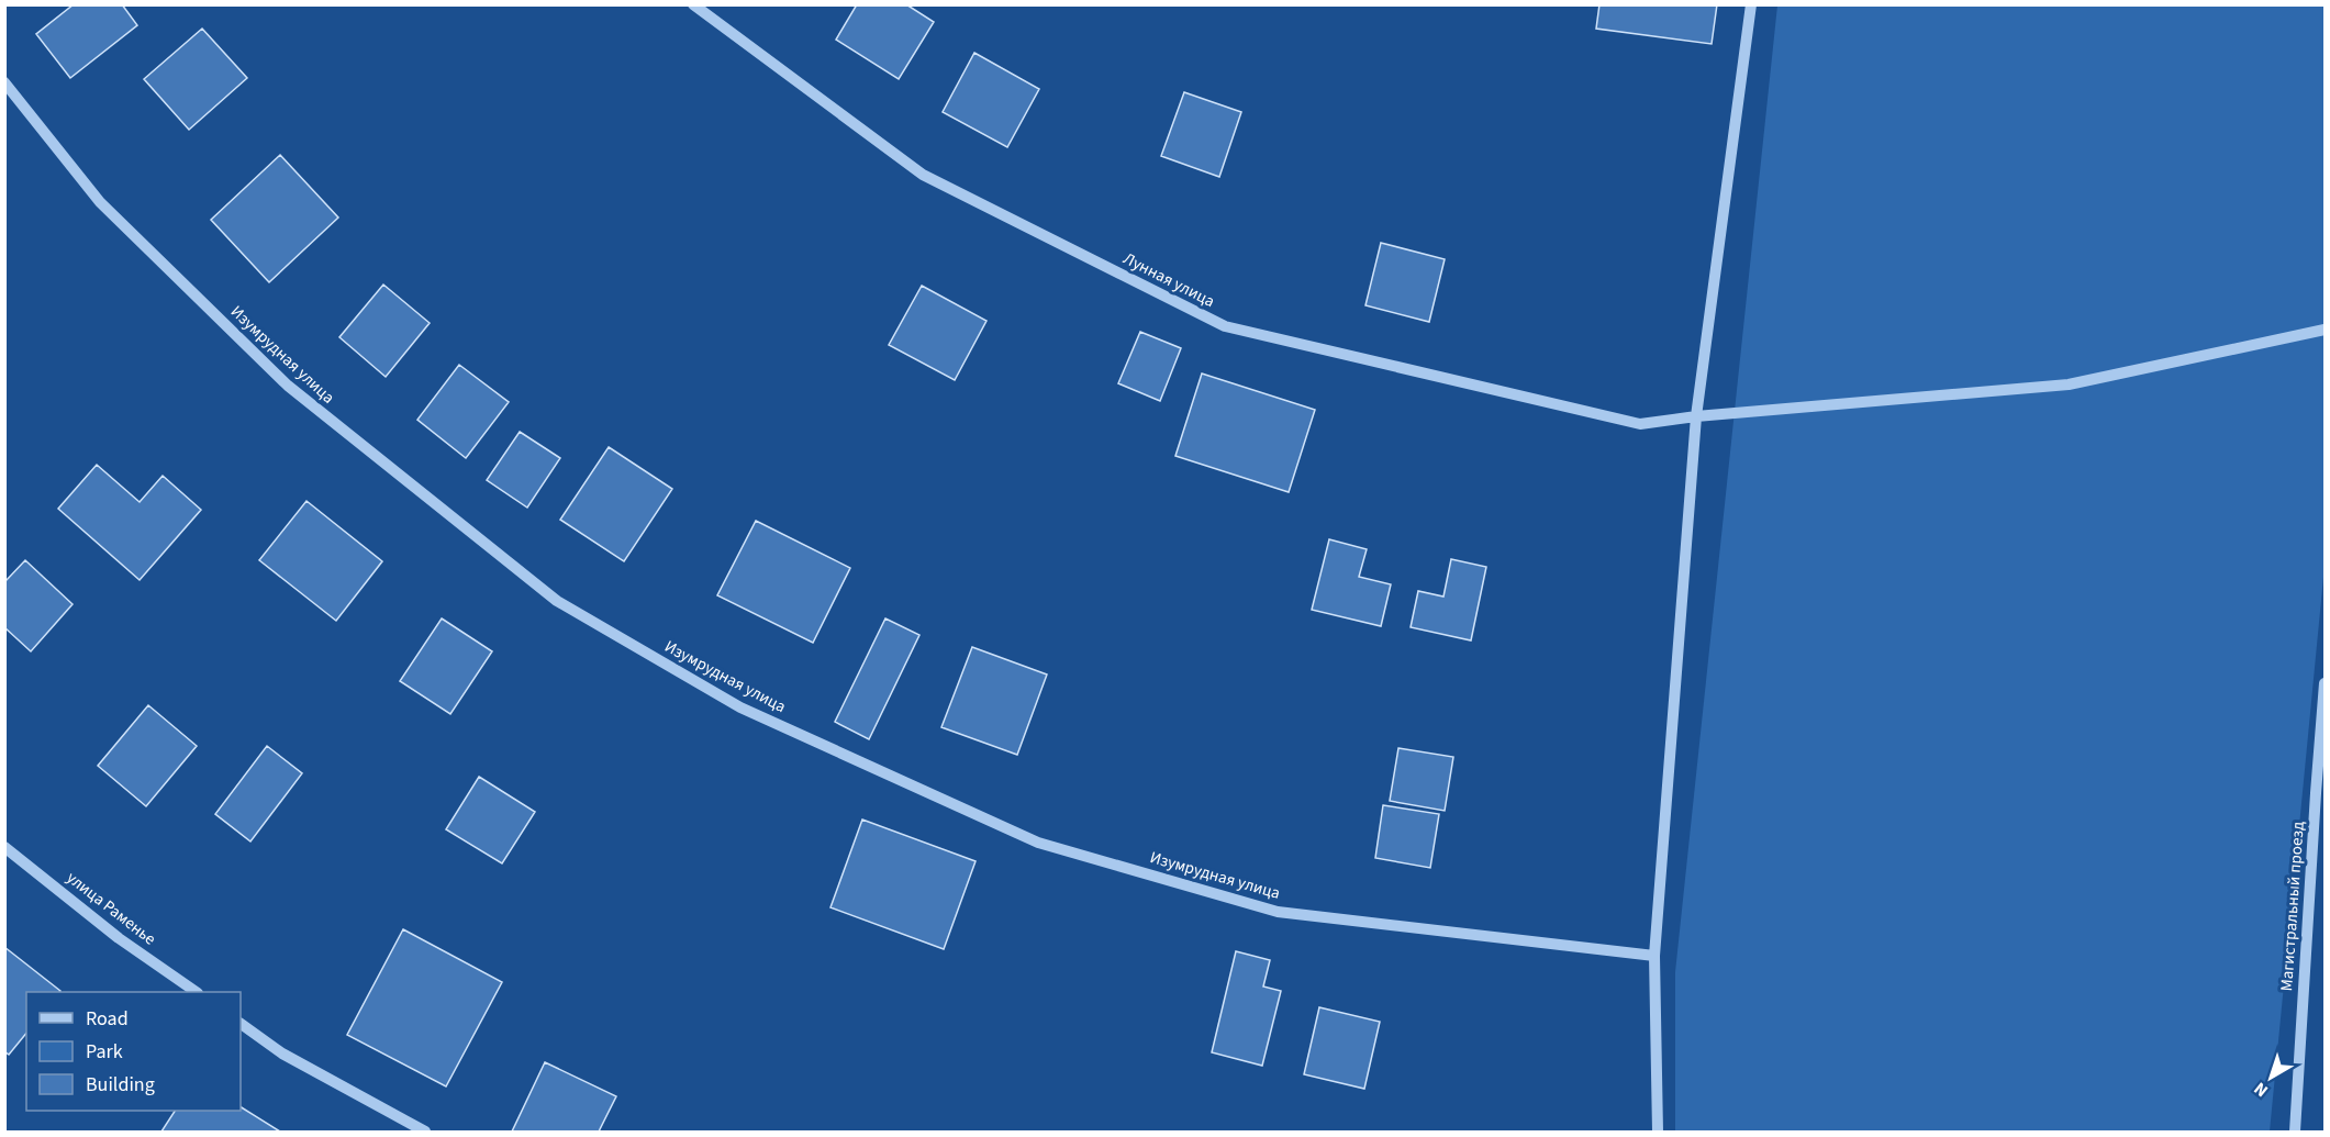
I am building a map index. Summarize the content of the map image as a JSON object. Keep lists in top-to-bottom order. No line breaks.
{"streets":{"street":["Лунная улица","Изумрудная улица","Магистральный проезд","улица Раменье"]},"legend":["Road","Park","Building"],"north":"bottom left"}
